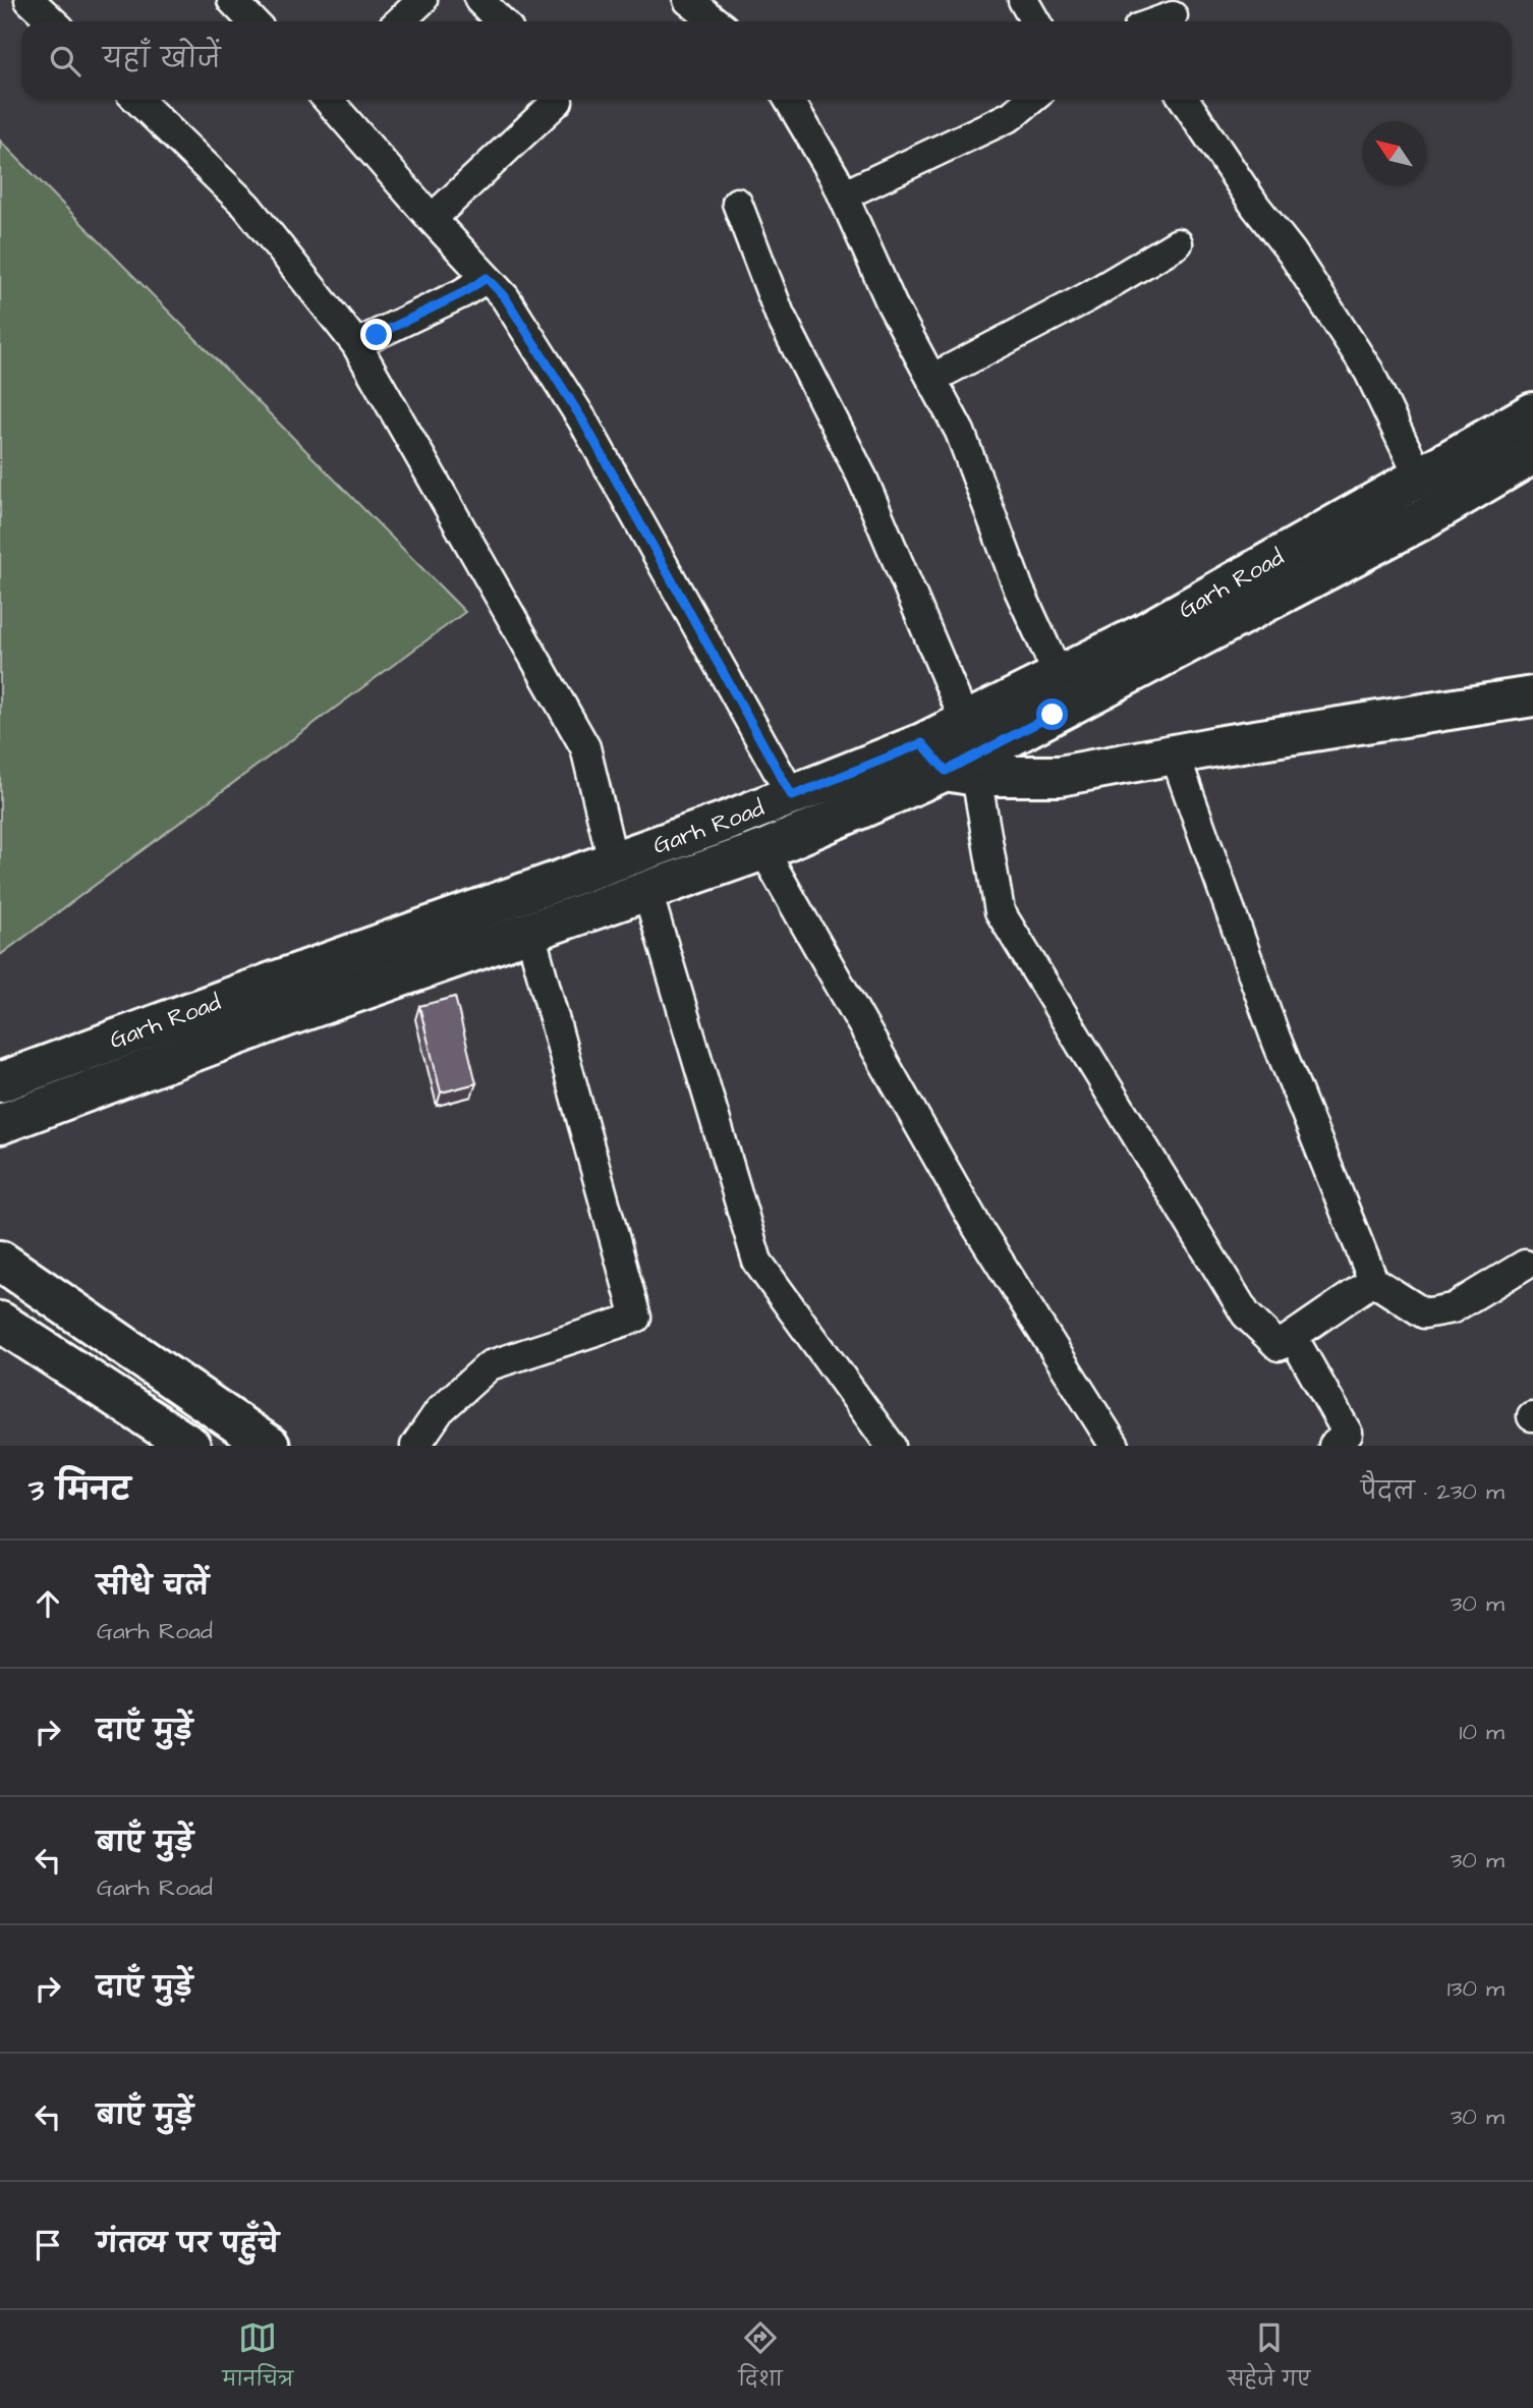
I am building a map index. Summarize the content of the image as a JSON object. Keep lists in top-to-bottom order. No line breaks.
{"streets":{"main road":["Garh Road"]},"north":"top left","page":{"search":"यहाँ खोजें","heading":["3 मिनट","पैदल · 230 m"],"list":[["सीधे चलें","Garh Road","30 m"],["दाएँ मुड़ें","10 m"],["बाएँ मुड़ें","Garh Road","30 m"],["दाएँ मुड़ें","130 m"],["बाएँ मुड़ें","30 m"],"गंतव्य पर पहुँचे"],"nav":["मानचित्र","दिशा","सहेजे गए"]}}
